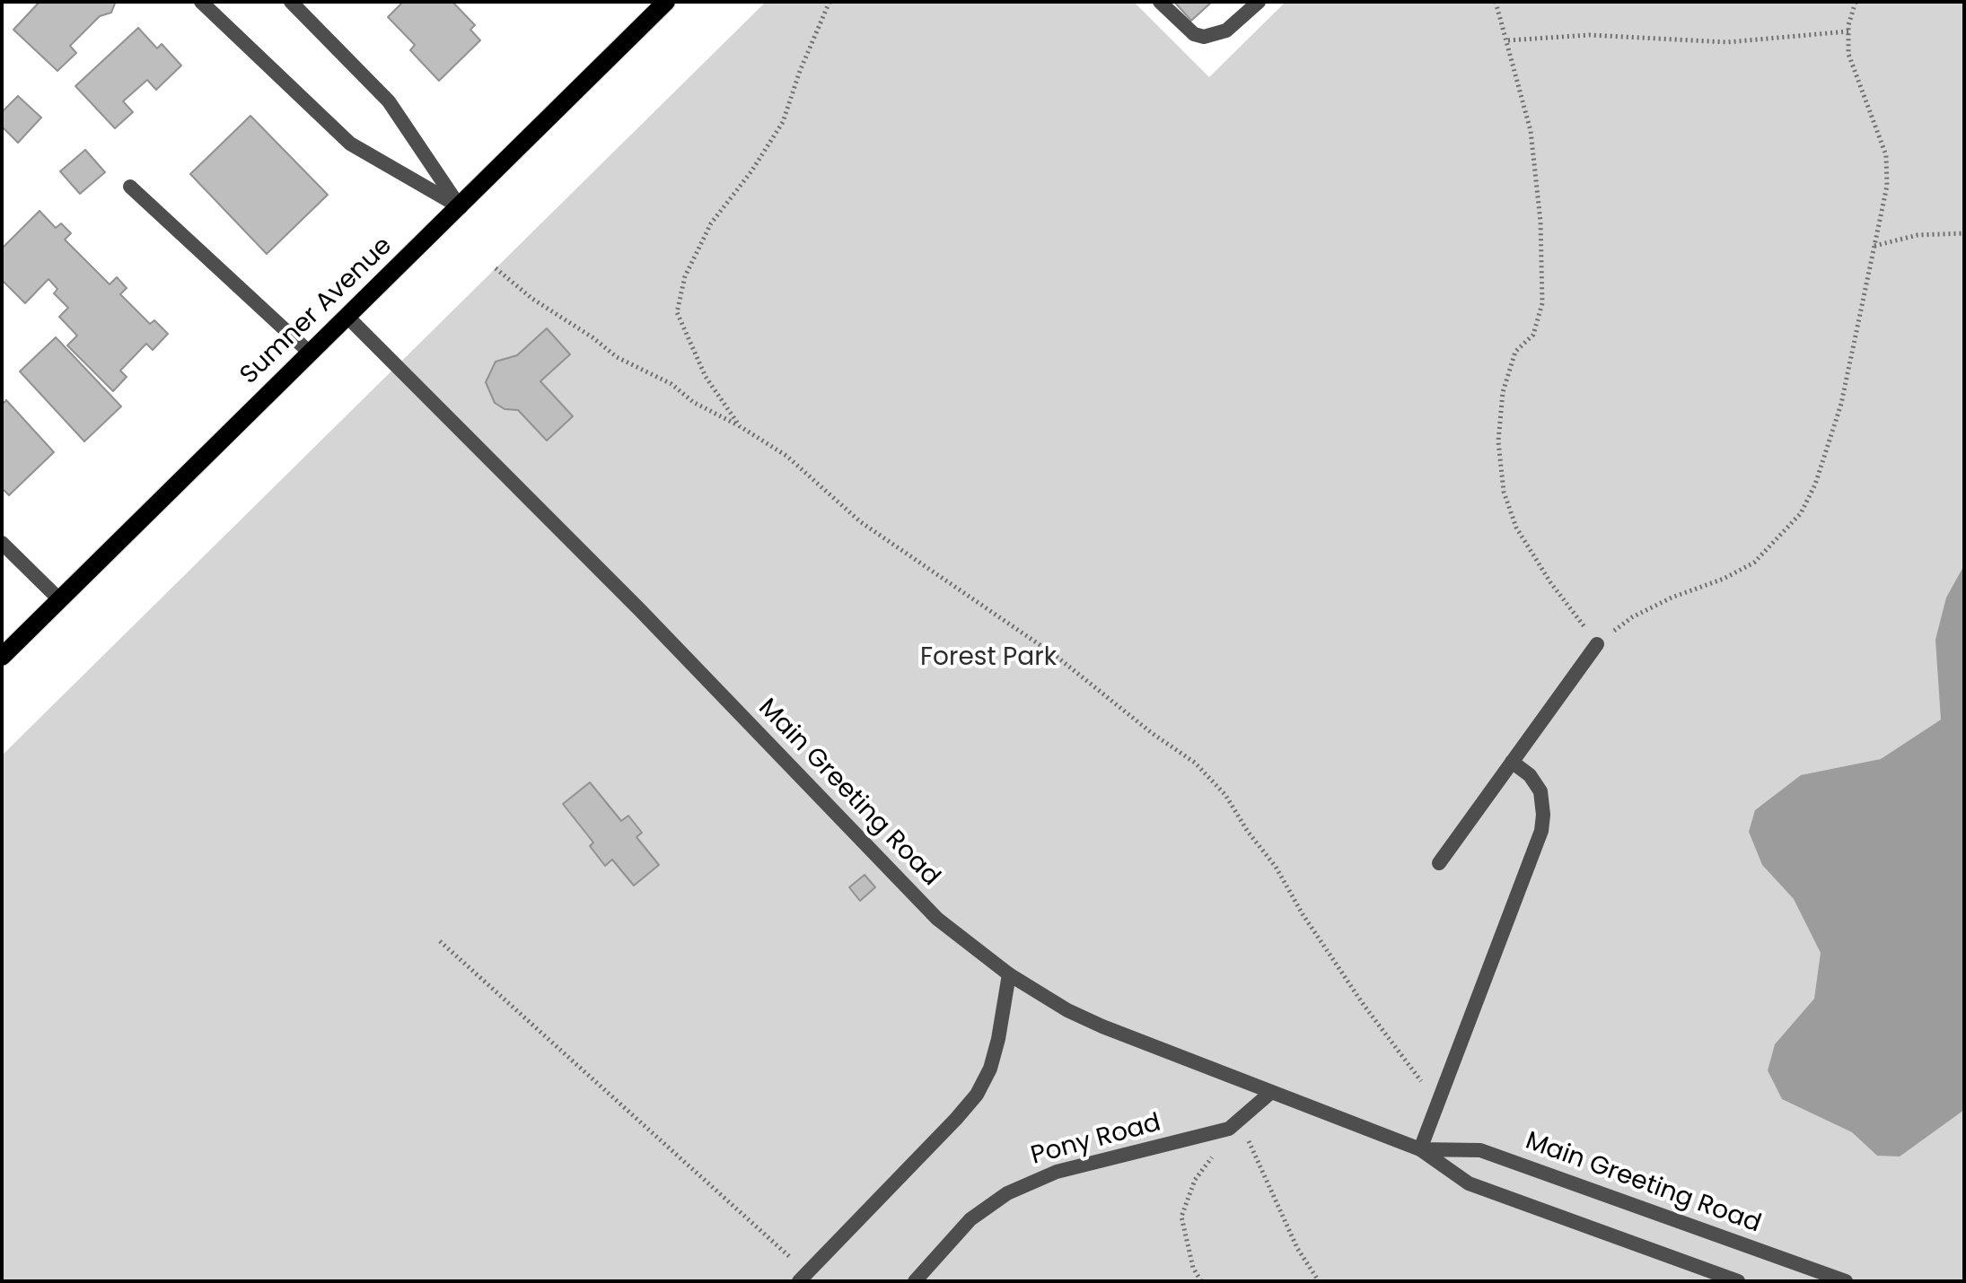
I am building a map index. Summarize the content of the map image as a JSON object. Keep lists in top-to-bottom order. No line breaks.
{"streets":{"main road":["Sumner Avenue"],"street":["Main Greeting Road","Pony Road"]},"crossings":[["Sumner Avenue","Main Greeting Road"],["Main Greeting Road","Pony Road"]],"parks":["Forest Park"]}
